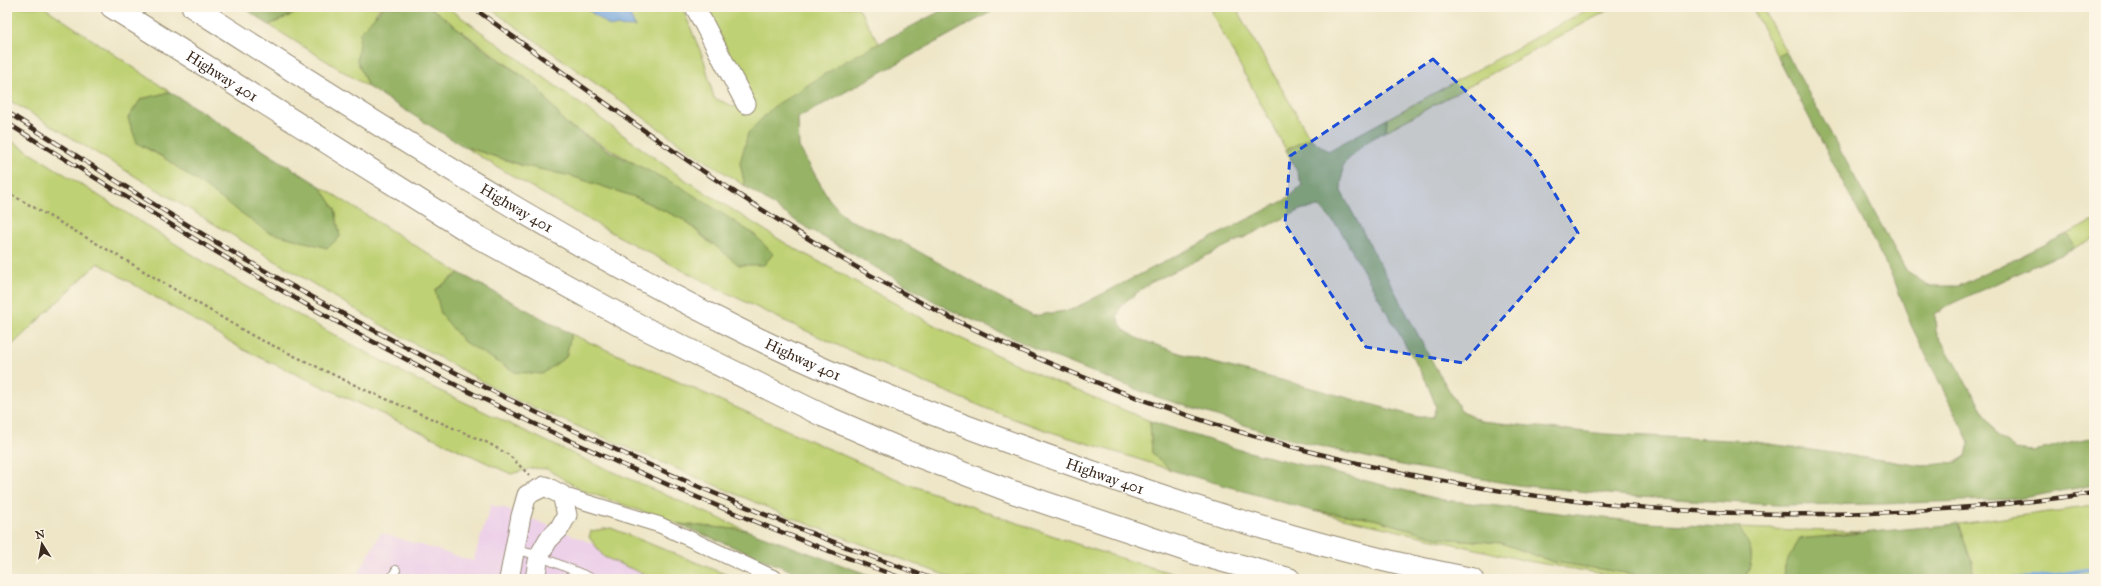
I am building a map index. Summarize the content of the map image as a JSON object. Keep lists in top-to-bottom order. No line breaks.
{"streets":{"highway":["Highway 401"]},"north":"top"}
